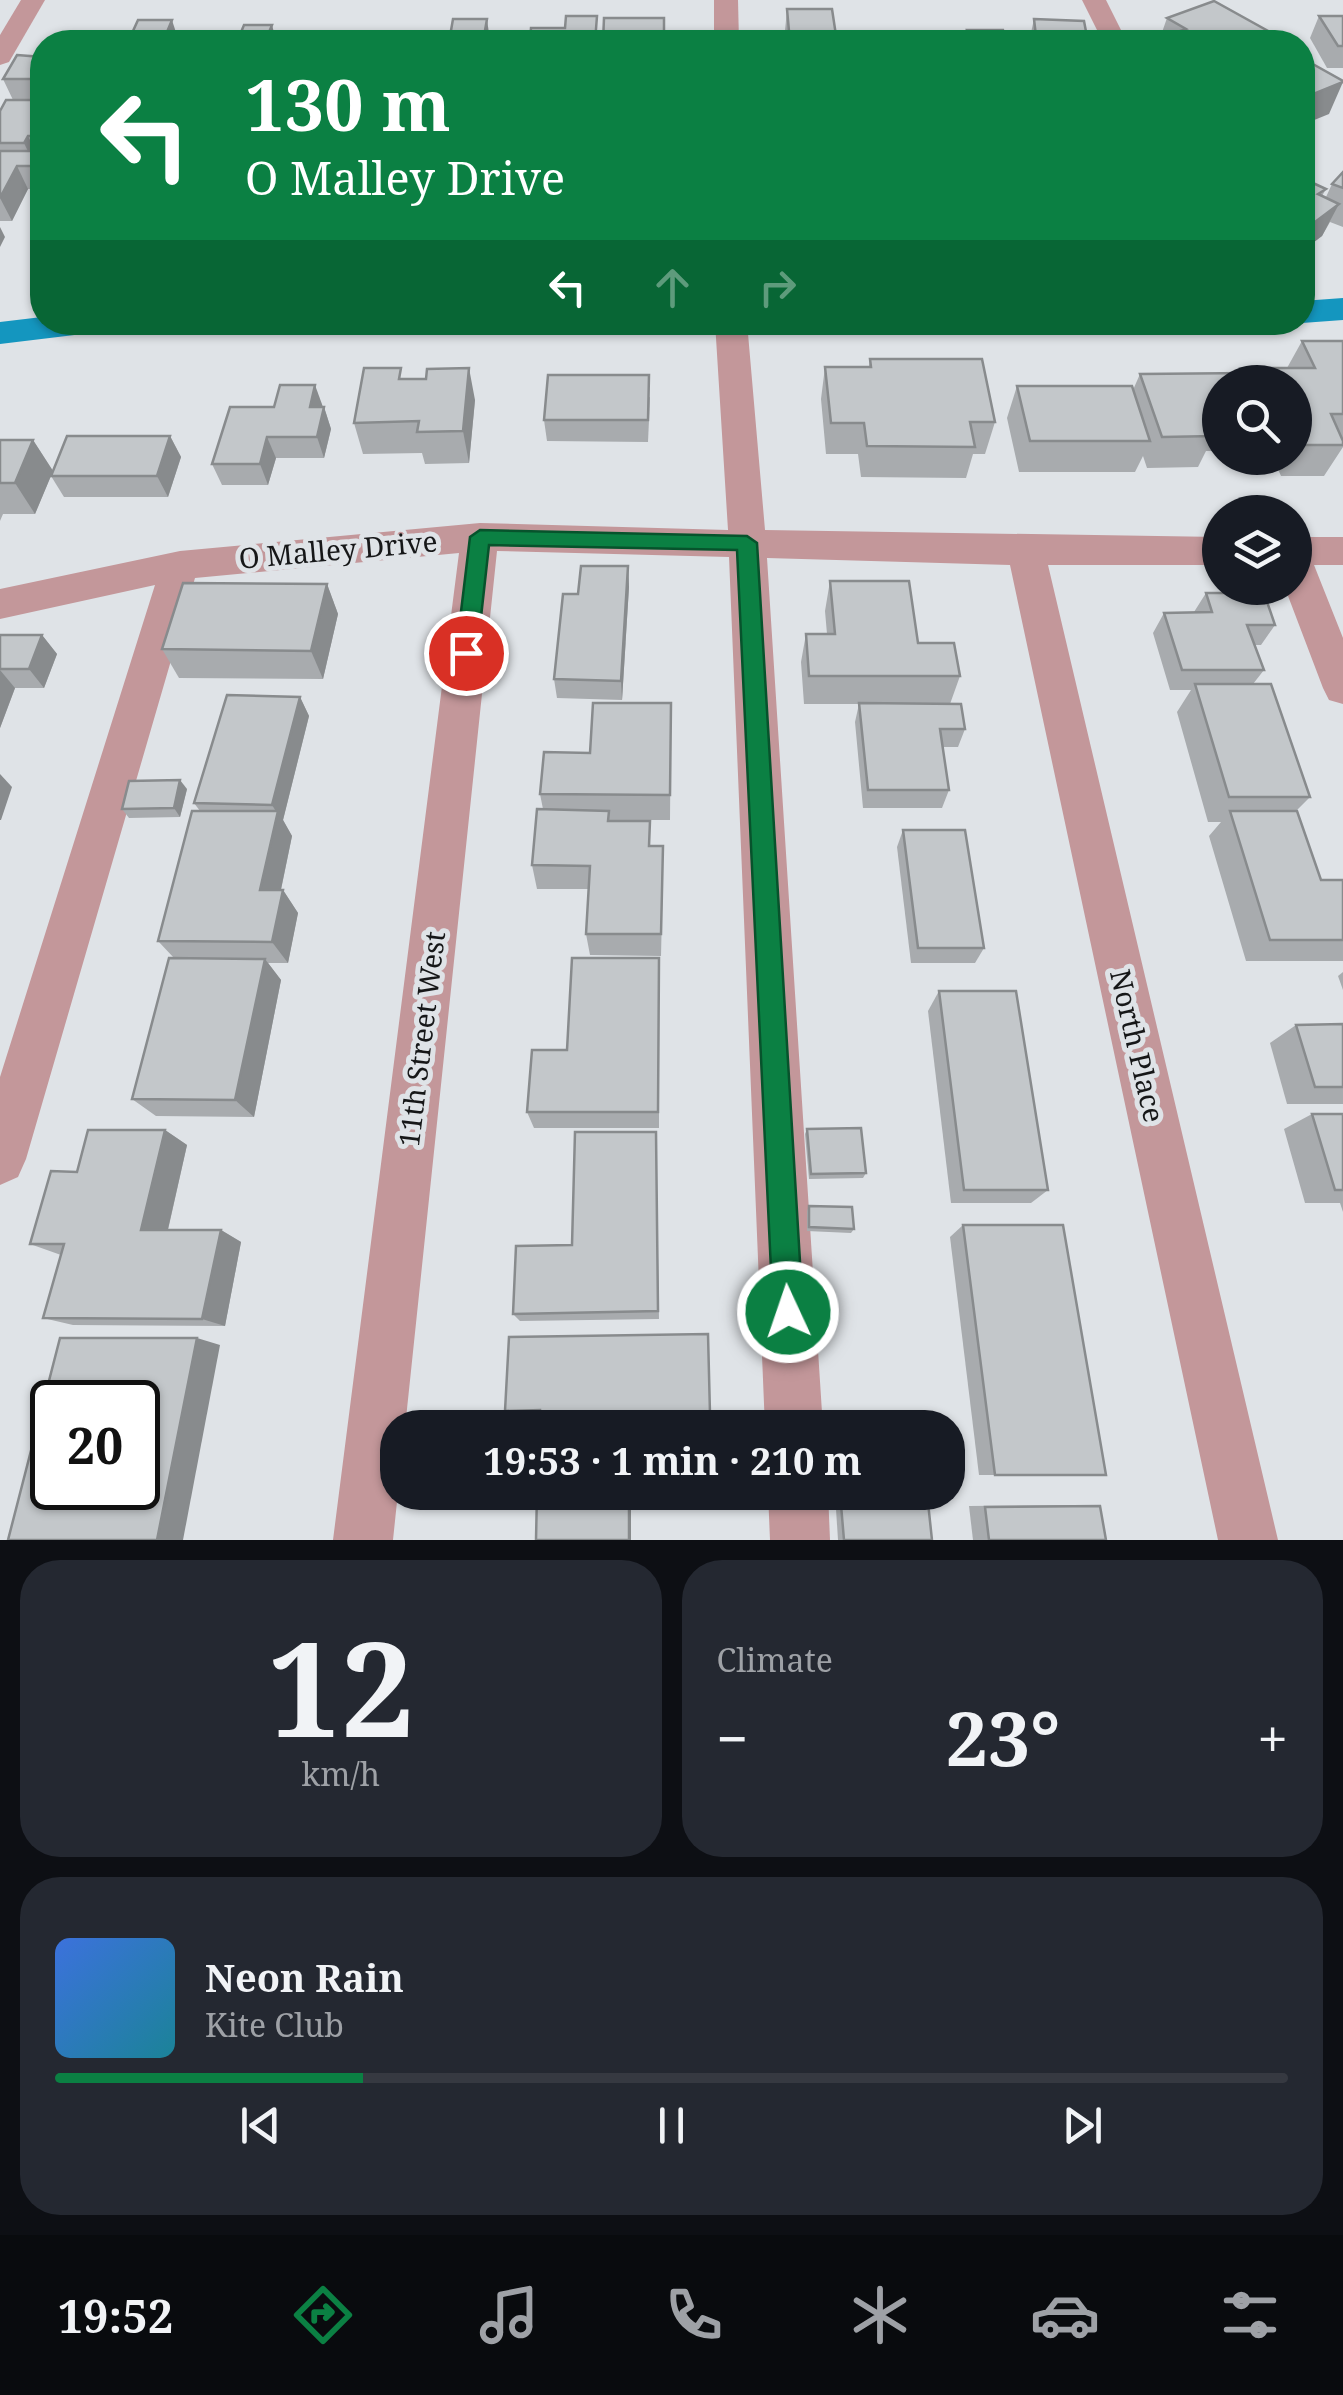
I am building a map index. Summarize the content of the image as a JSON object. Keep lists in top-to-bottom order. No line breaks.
{"streets":{"street":["O Malley Drive","11th Street West","North Place"]},"crossings":[["O Malley Drive","11th Street West"],["O Malley Drive","North Place"]],"page":{"turn":["130 m","O Malley Drive"],"limit":"20","trip":"19:53 · 1 min · 210 m","tile":[["12","km/h"],"Climate"],"heat":["−","23°","+"],"song":["Neon Rain","Kite Club"],"tabs":"19:52"}}
